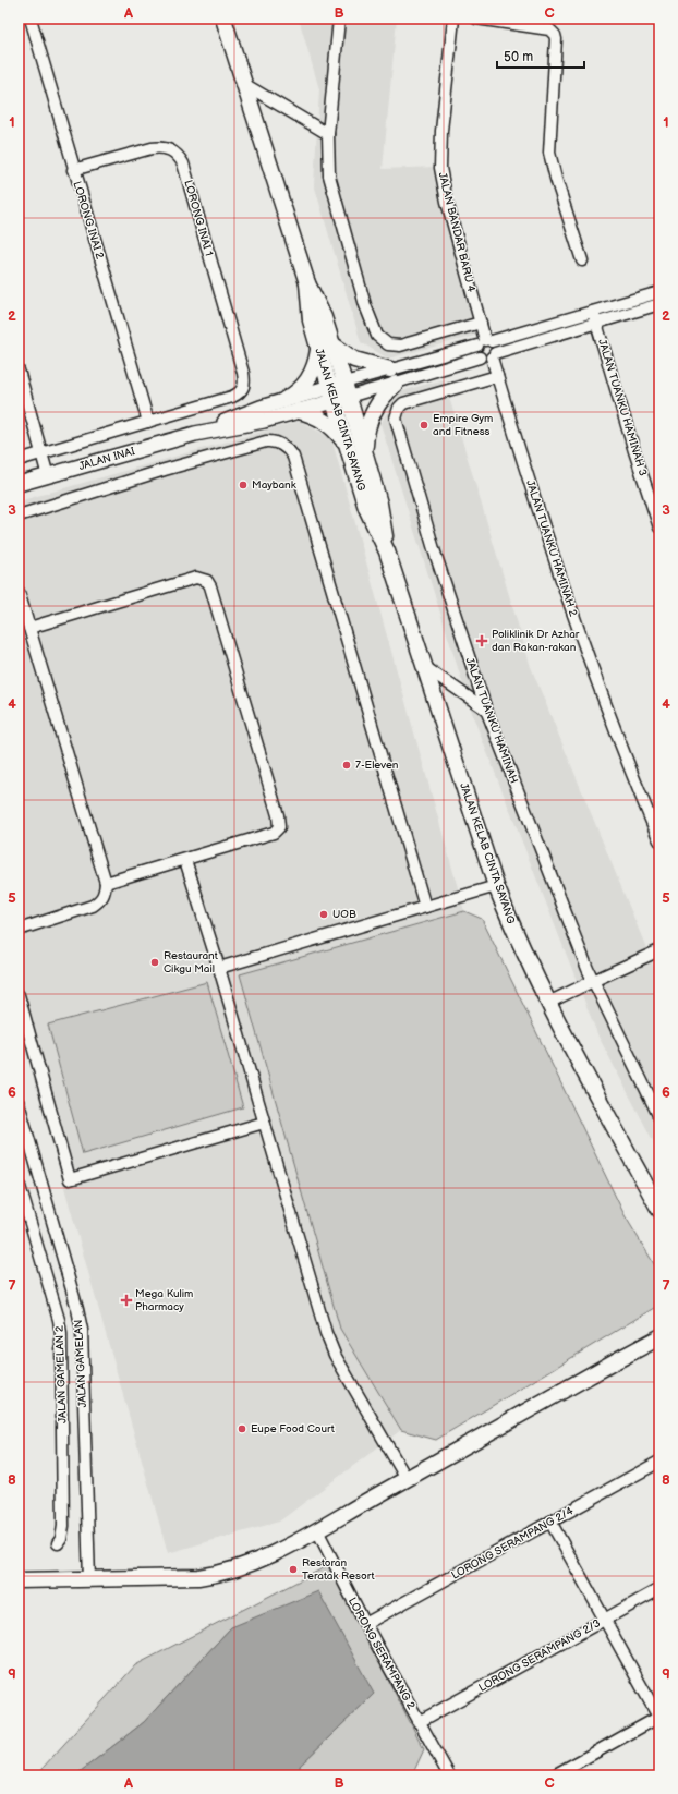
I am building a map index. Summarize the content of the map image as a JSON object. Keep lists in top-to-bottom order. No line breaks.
{"streets":{"main road":["JALAN KELAB CINTA SAYANG"],"street":["LORONG INAI 1","LORONG INAI 2","JALAN BANDAR BARU 4","JALAN TUANKU HAMINAH 3","JALAN INAI","JALAN TUANKU HAMINAH 2","JALAN TUANKU HAMINAH","JALAN GAMELAN","JALAN GAMELAN 2","LORONG SERAMPANG 2/4","LORONG SERAMPANG 2","LORONG SERAMPANG 2/3"]},"crossings":[["LORONG INAI 1","LORONG INAI 2"],["JALAN KELAB CINTA SAYANG","JALAN INAI"],["JALAN TUANKU HAMINAH 2","JALAN TUANKU HAMINAH"],["LORONG SERAMPANG 2/4","LORONG SERAMPANG 2"],["LORONG SERAMPANG 2","LORONG SERAMPANG 2/3"]],"places":{"other":["Empire Gym and Fitness","Maybank","7-Eleven","UOB","Restaurant Cikgu Mail","Eupe Food Court","Restoran Teratak Resort"],"health":["Poliklinik Dr Azhar dan Rakan-rakan","Mega Kulim Pharmacy"]},"scale_bar":"50 m","grid":{"columns":["A","B","C"],"rows":["1","2","3","4","5","6","7","8","9"]}}
